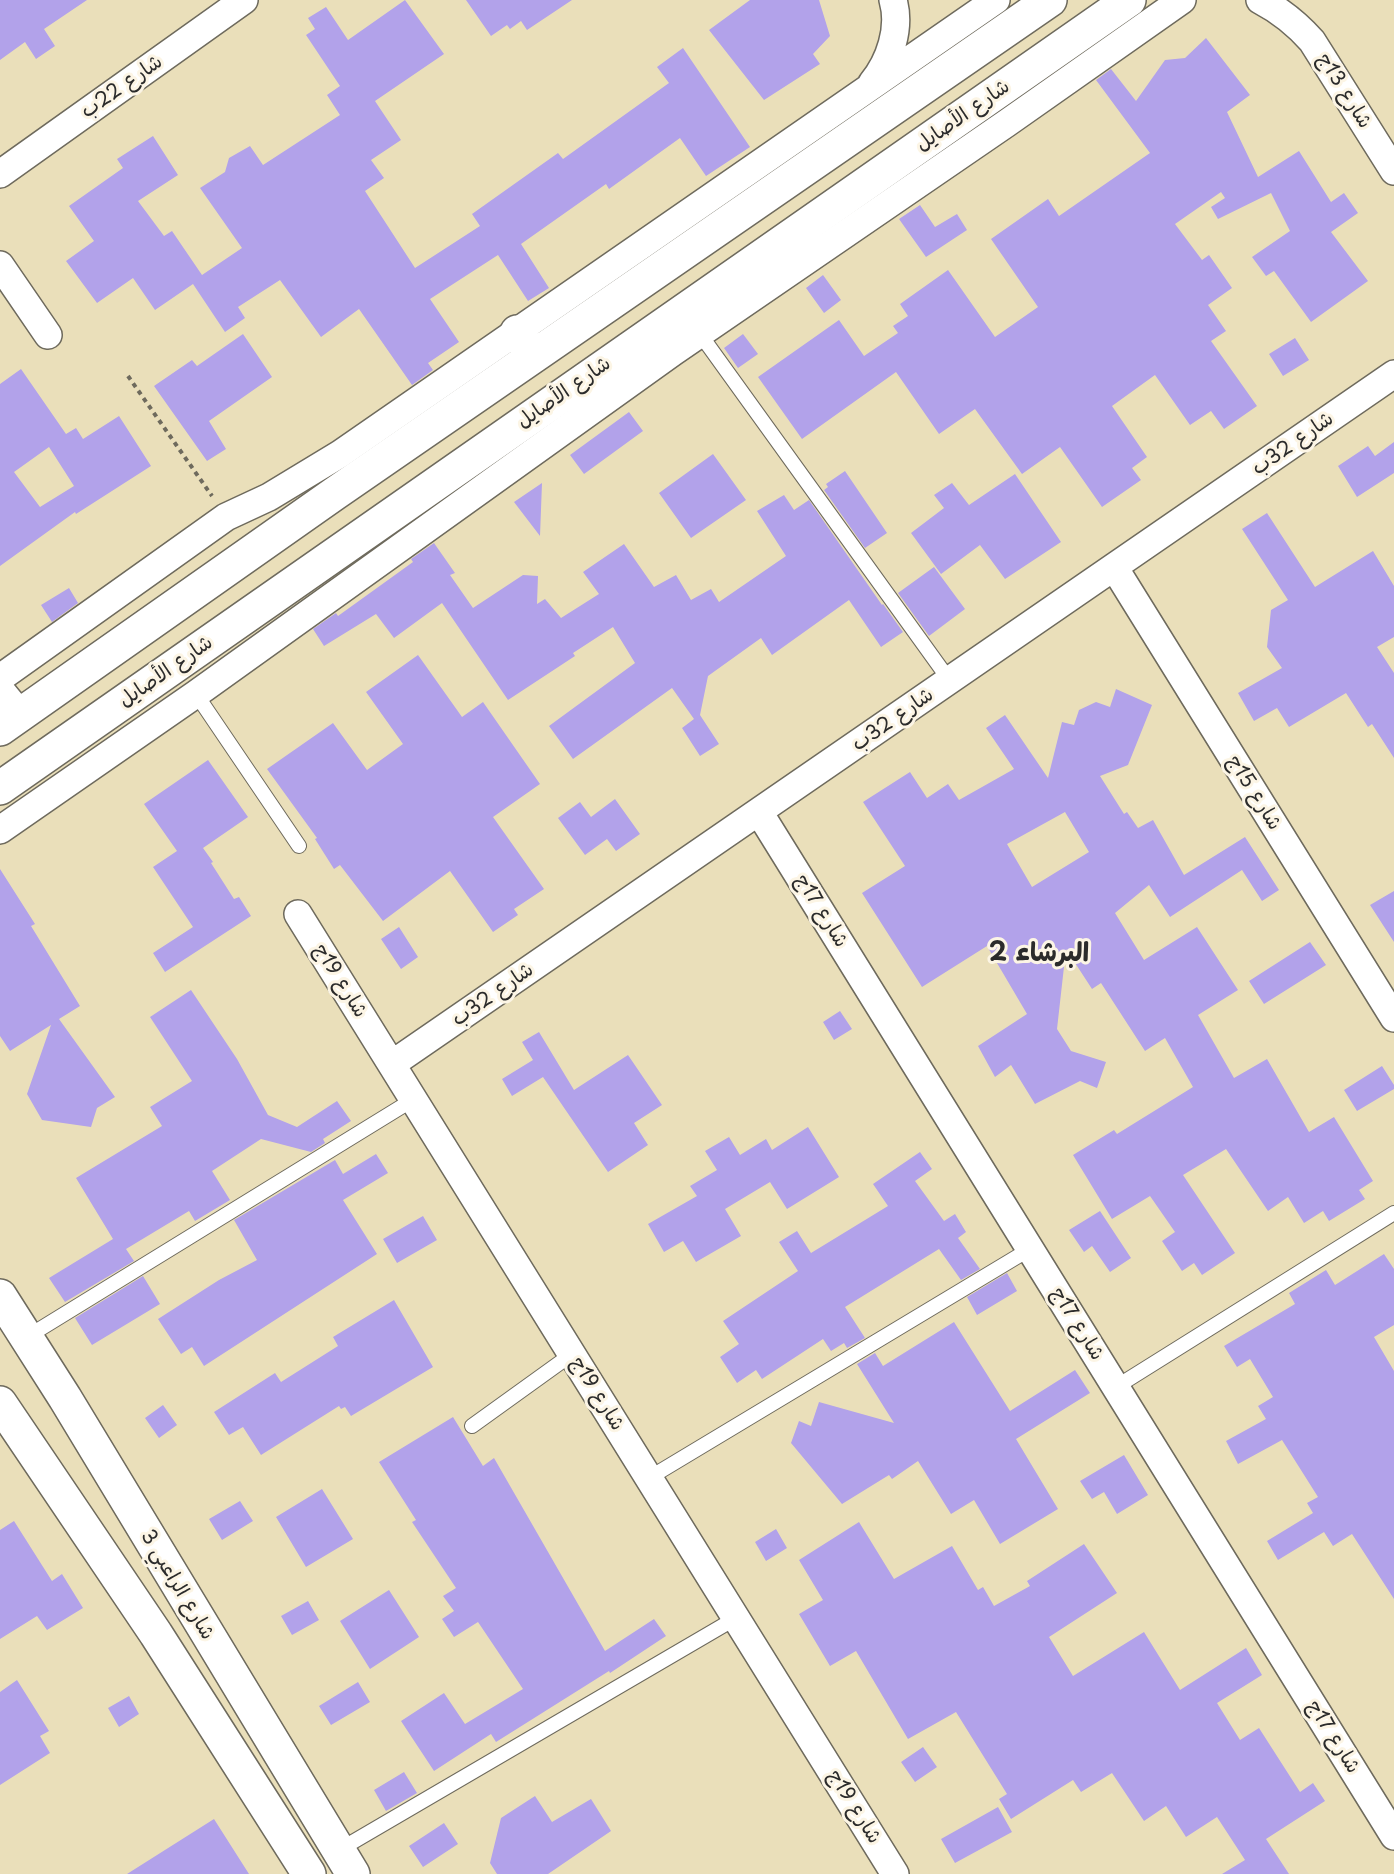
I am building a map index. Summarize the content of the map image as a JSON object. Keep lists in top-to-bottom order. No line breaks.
{"streets":{"street":["شارع 22ب","شارع 13ج","شارع الأصايل","شارع 32ب","شارع 15ج","شارع 17ج","شارع 19ج","شارع الراعبي 3"]},"crossings":[["شارع 32ب","شارع 15ج"],["شارع 32ب","شارع 17ج"],["شارع 32ب","شارع 19ج"]],"districts":["البرشاء 2"]}
